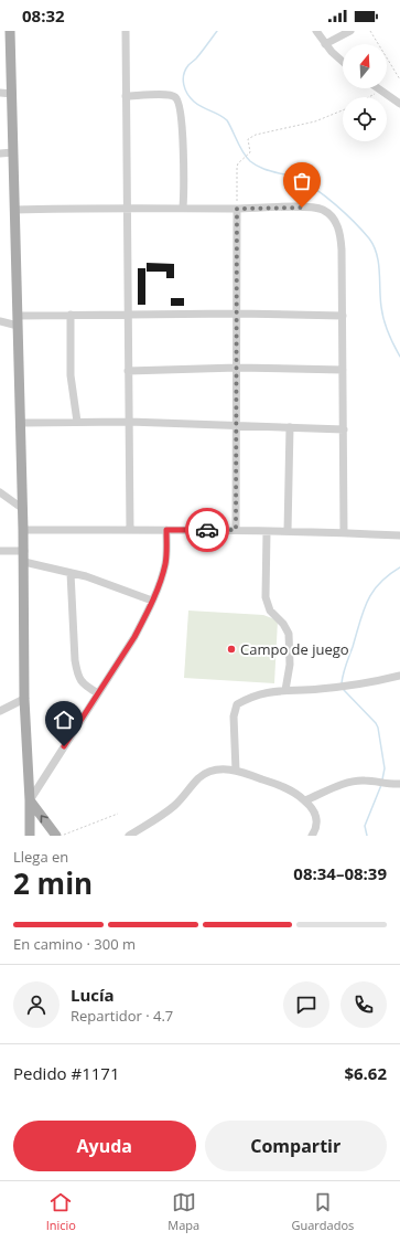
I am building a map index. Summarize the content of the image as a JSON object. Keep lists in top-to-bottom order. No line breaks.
{"places":["Campo de juego"],"north":"top","page":{"status":"08:32","heading":["2 min","Llega en","08:34–08:39"],"panel":["Lucía","Repartidor · 4.7","Pedido #1171","$6.62"],"bar":"En camino · 300 m","buttons":["Ayuda","Compartir"],"tabs":["Inicio","Mapa","Guardados"]}}
